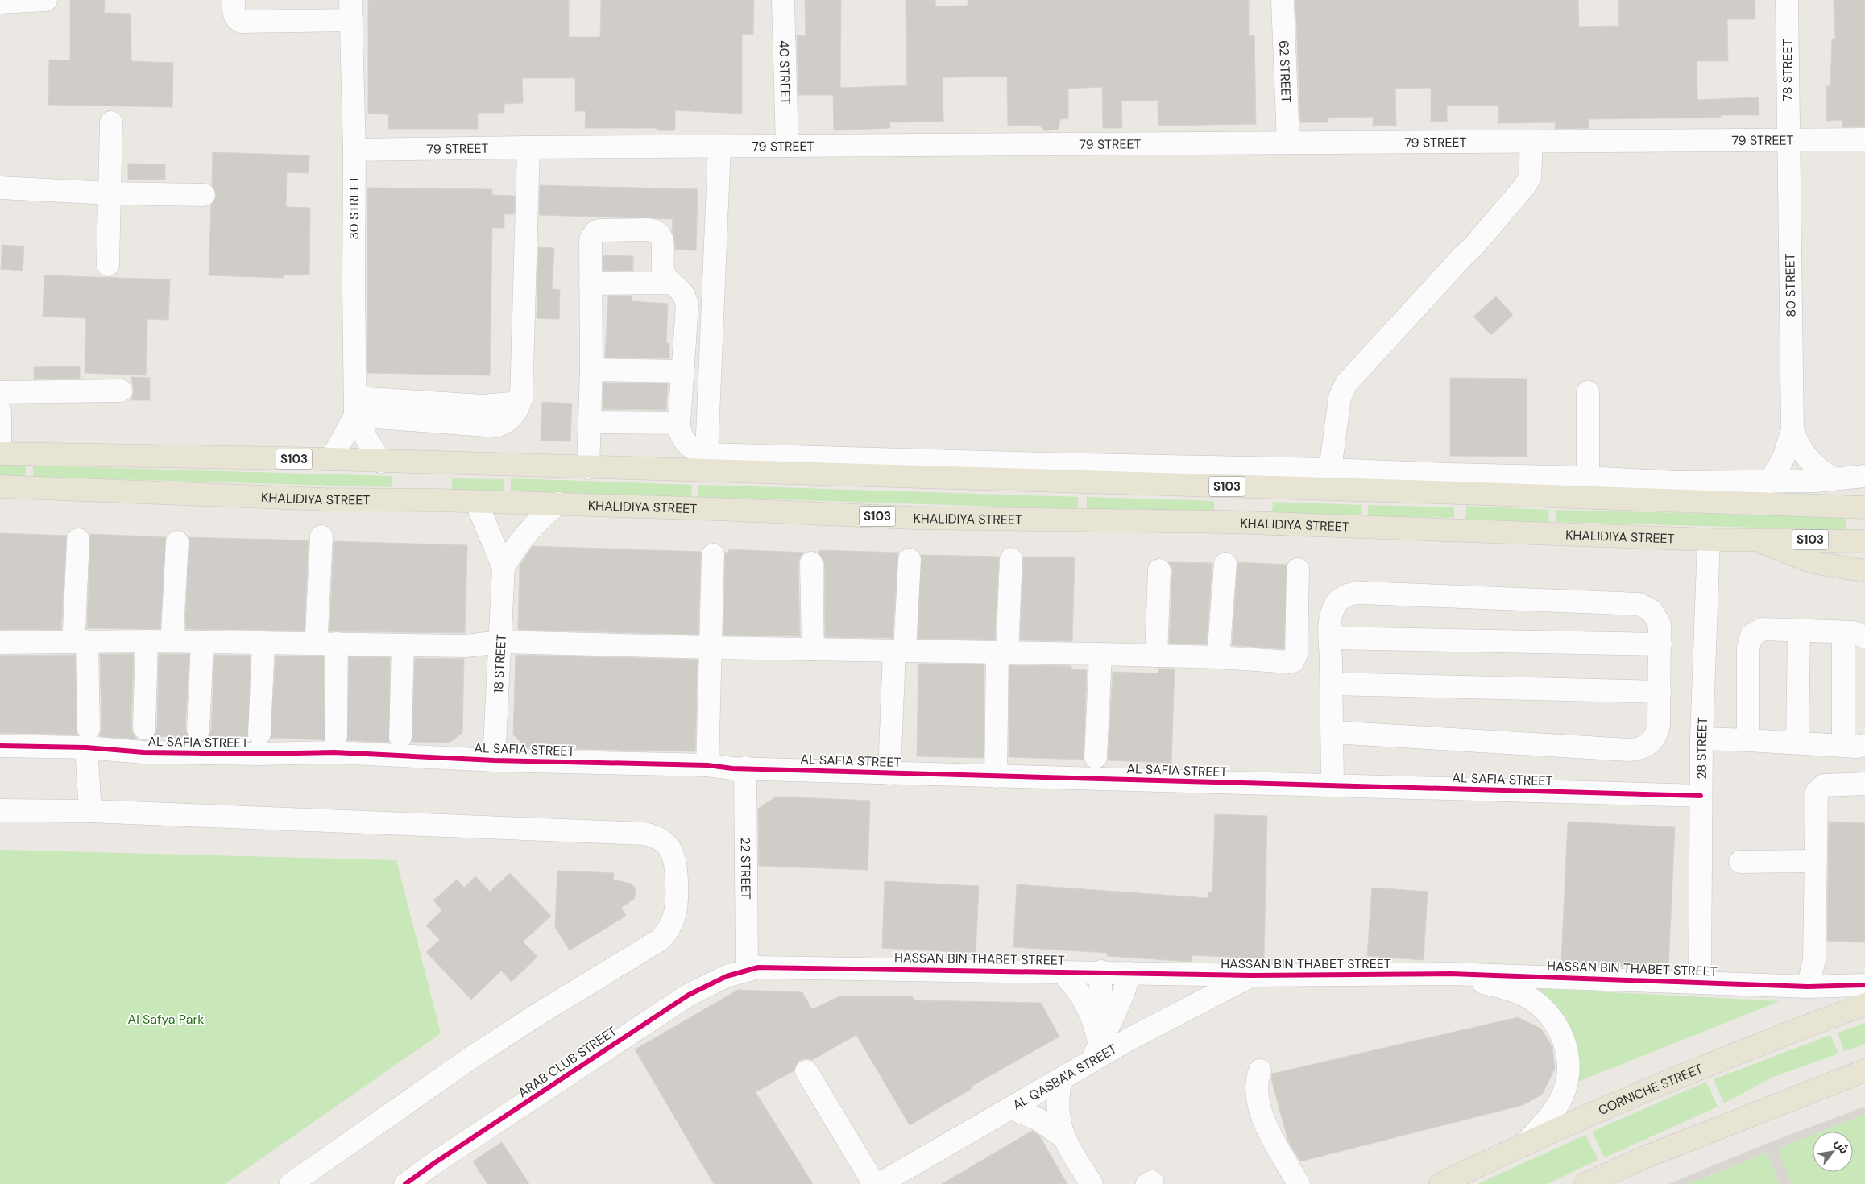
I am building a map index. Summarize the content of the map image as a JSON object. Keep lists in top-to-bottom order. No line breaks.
{"streets":{"main road":["S103","KHALIDIYA STREET","CORNICHE STREET"],"street":["78 STREET","62 STREET","40 STREET","79 STREET","30 STREET","80 STREET","18 STREET","AL SAFIA STREET","28 STREET","22 STREET","HASSAN BIN THABET STREET","ARAB CLUB STREET","AL QASBA'A STREET"]},"crossings":[["78 STREET","79 STREET"],["78 STREET","80 STREET"],["62 STREET","79 STREET"],["40 STREET","79 STREET"],["79 STREET","30 STREET"],["79 STREET","80 STREET"],["30 STREET","S103"],["KHALIDIYA STREET","18 STREET"],["KHALIDIYA STREET","28 STREET"],["18 STREET","AL SAFIA STREET"],["AL SAFIA STREET","28 STREET"],["AL SAFIA STREET","22 STREET"],["28 STREET","HASSAN BIN THABET STREET"],["22 STREET","HASSAN BIN THABET STREET"],["22 STREET","ARAB CLUB STREET"],["HASSAN BIN THABET STREET","ARAB CLUB STREET"],["HASSAN BIN THABET STREET","AL QASBA'A STREET"],["HASSAN BIN THABET STREET","CORNICHE STREET"]],"parks":["Al Safya Park"],"north":"top right"}
